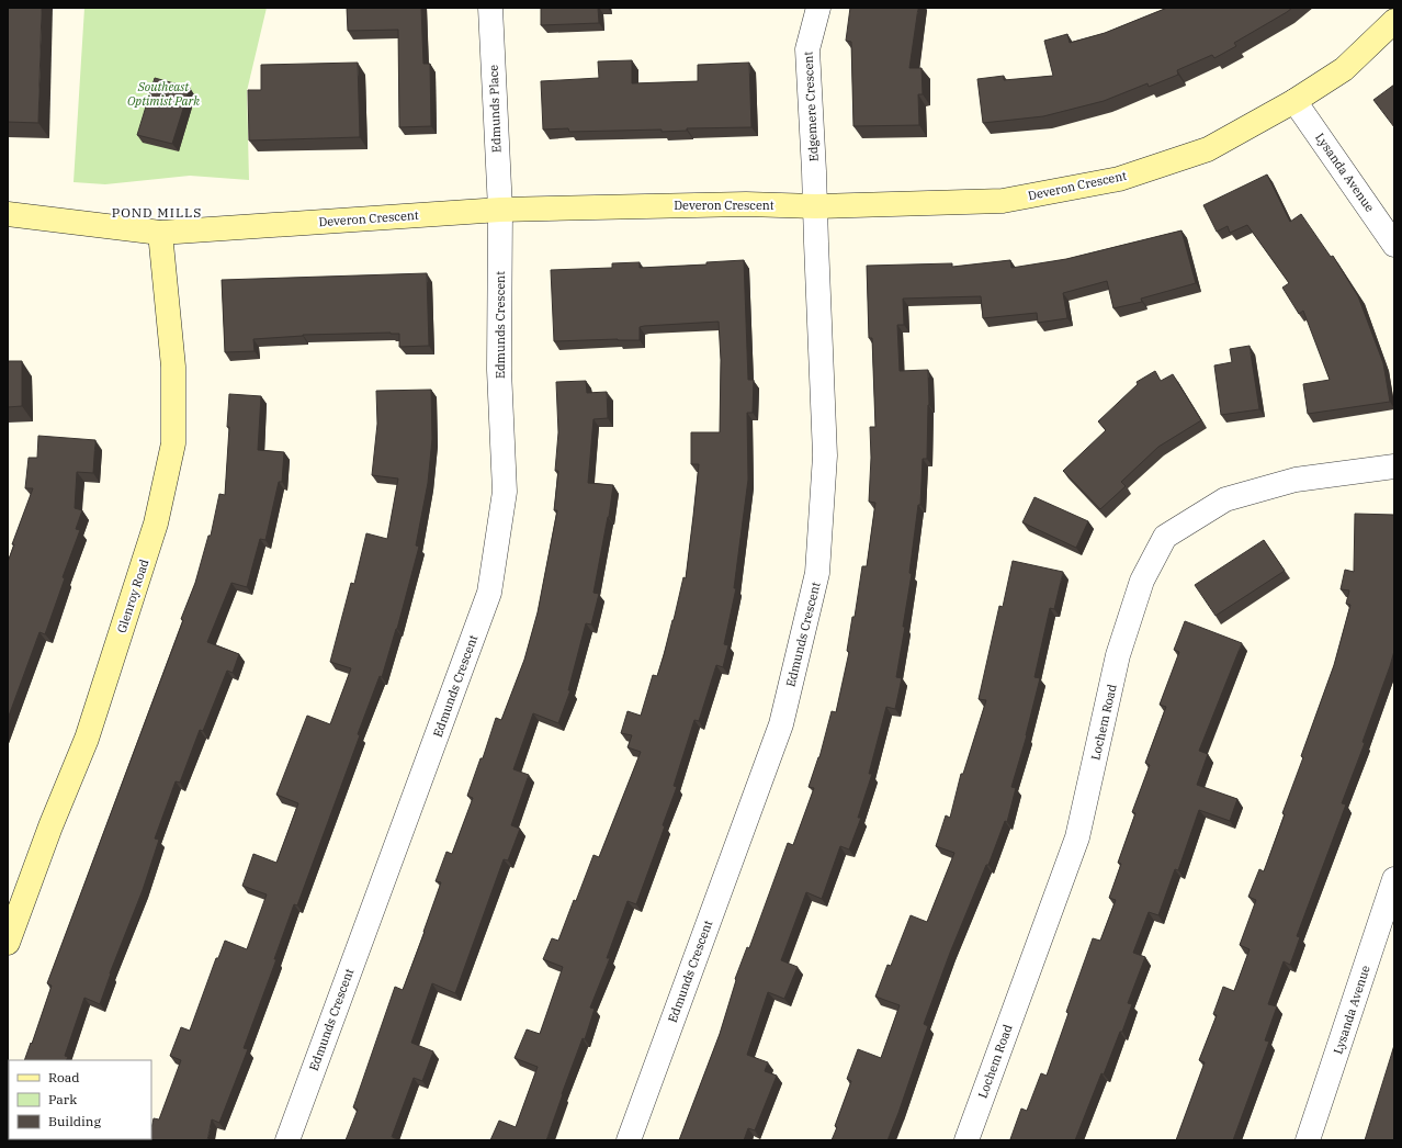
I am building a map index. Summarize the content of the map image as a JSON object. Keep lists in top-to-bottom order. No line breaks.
{"streets":{"street":["Edgemere Crescent","Edmunds Place","Lysanda Avenue","Deveron Crescent","Edmunds Crescent","Glenroy Road","Lochem Road"]},"crossings":[["Edgemere Crescent","Deveron Crescent"],["Edgemere Crescent","Edmunds Crescent"],["Edmunds Place","Deveron Crescent"],["Edmunds Place","Edmunds Crescent"],["Lysanda Avenue","Deveron Crescent"],["Deveron Crescent","Edmunds Crescent"],["Deveron Crescent","Glenroy Road"]],"districts":["POND MILLS"],"parks":["Southeast Optimist Park"],"legend":["Road","Park","Building"]}
